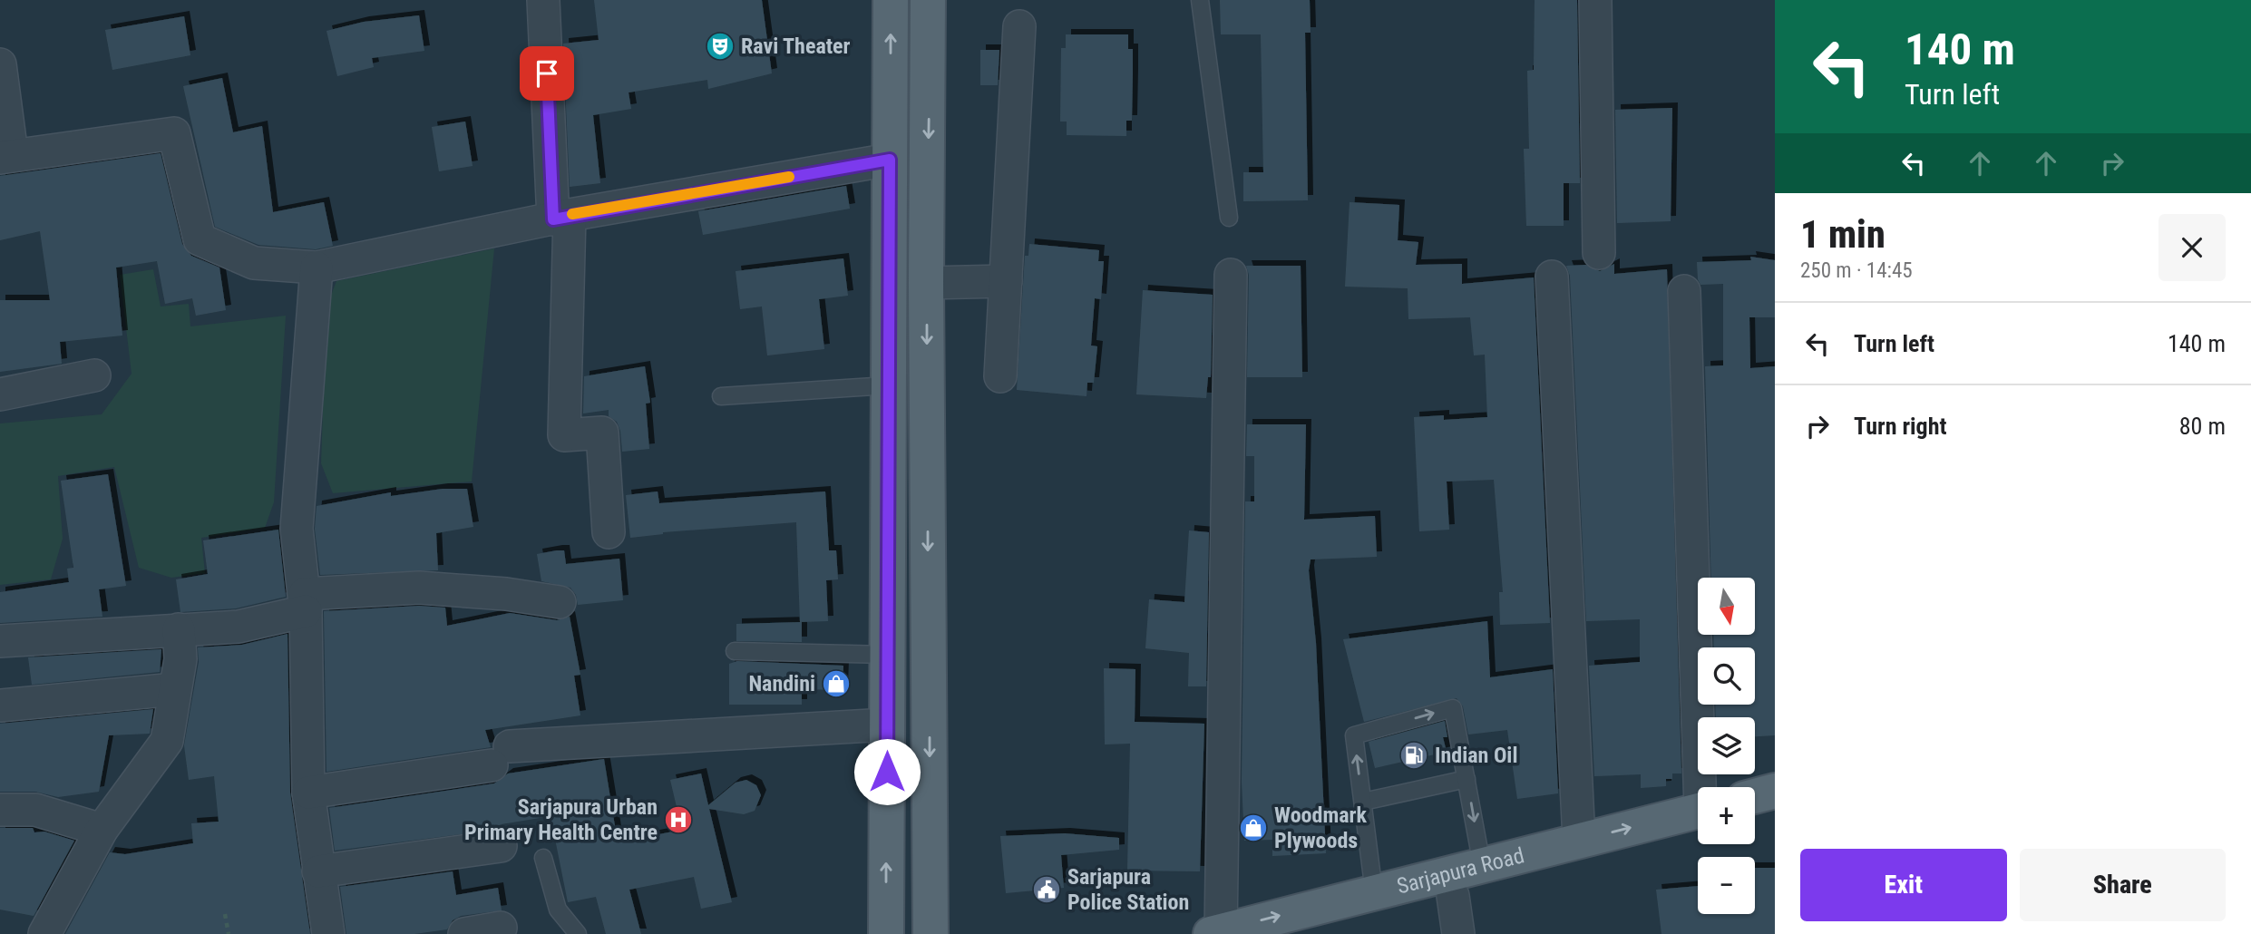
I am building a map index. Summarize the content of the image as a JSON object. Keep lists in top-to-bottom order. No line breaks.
{"streets":{"main road":["Sarjapura Road"]},"places":{"theatre":["Ravi Theater"],"shop":["Nandini","Woodmark Plywoods"],"fuel station":["Indian Oil"],"hospital":["Sarjapura Urban Primary Health Centre"],"public building":["Sarjapura Police Station"]},"north":"bottom","page":{"turn":["140 m","Turn left"],"heading":["1 min","250 m · 14:45"],"list":[{"name":"Turn left","value":"140 m"},{"name":"Turn right","value":"80 m"}],"map_buttons":["+","−"],"buttons":["Exit","Share"]}}
